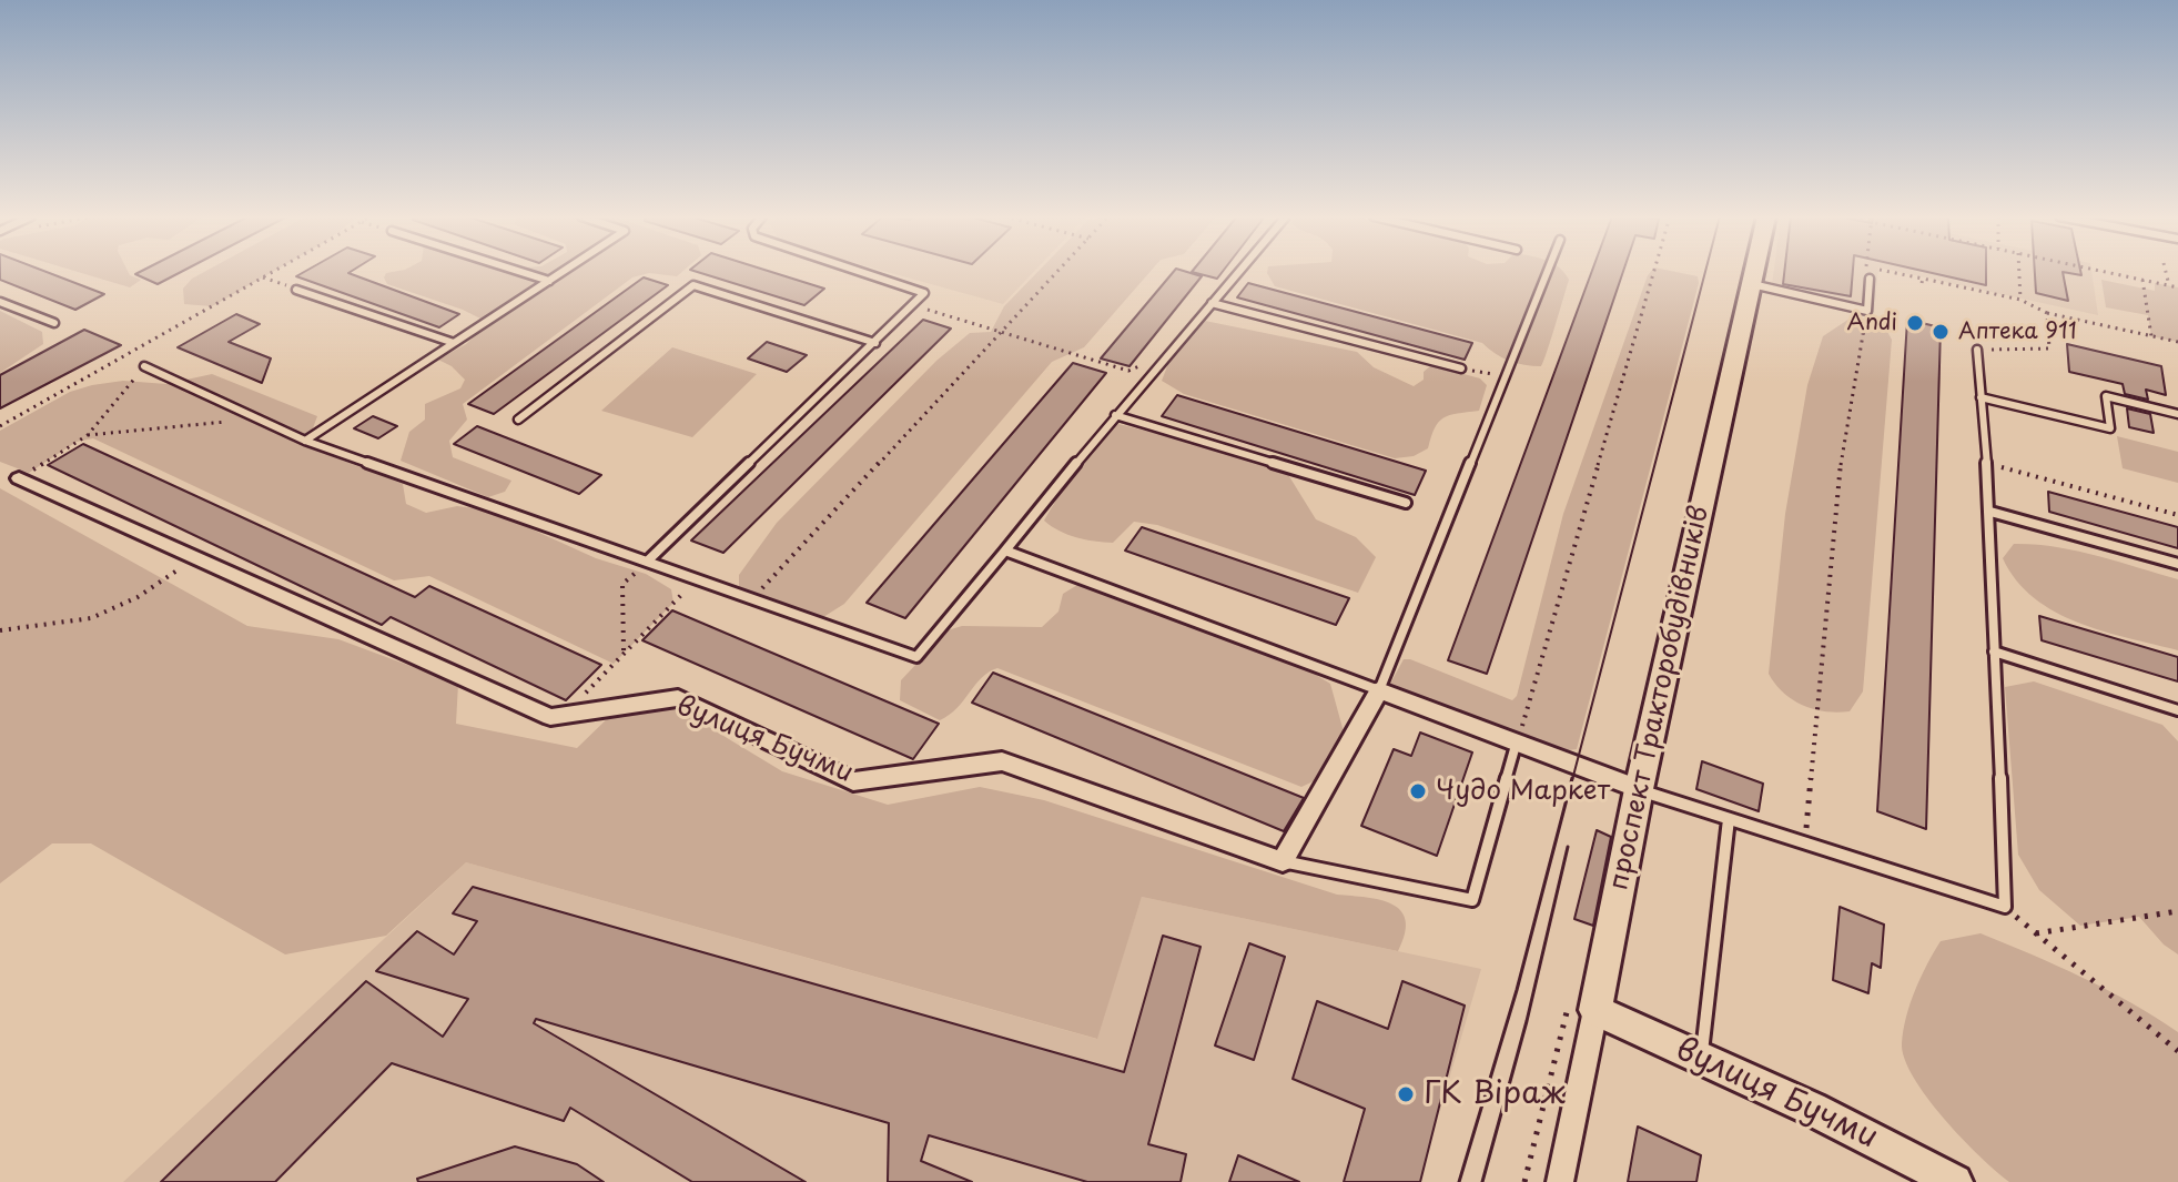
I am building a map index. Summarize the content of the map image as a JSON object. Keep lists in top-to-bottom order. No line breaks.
{"streets":{"street":["проспект Тракторобудівників","вулиця Бучми"]},"crossings":[["проспект Тракторобудівників","вулиця Бучми"]],"places":["Andi","Аптека 911","Чудо Маркет","ГК Віраж"]}
